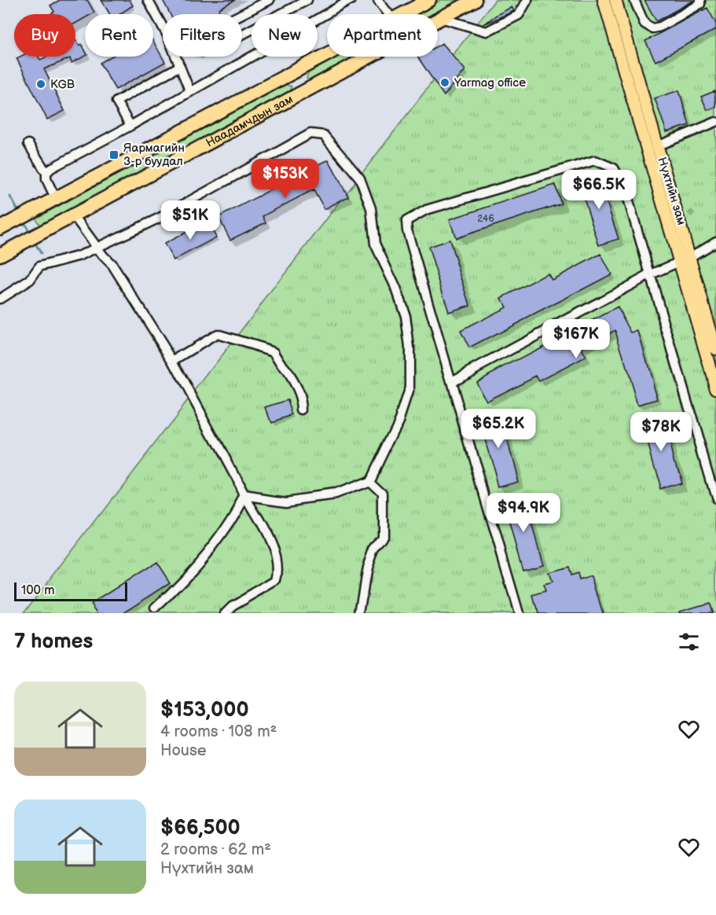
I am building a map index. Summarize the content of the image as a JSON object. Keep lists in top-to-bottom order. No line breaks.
{"streets":{"highway":["Наадамчдын зам"],"main road":["Нүхтийн зам"]},"places":{"other":["Yarmag office","KGB"],"transit":["Яармагийн 3-р буудал"]},"house_numbers":["246"],"scale_bar":"100 m","page":{"chip":["Buy","Rent","Filters","New","Apartment"],"price":["$153K","$66.5K","$51K","$167K","$65.2K","$78K","$94.9K"],"scale":"100 m","heading":"7 homes","list":[{"name":"$153,000","note":"4 rooms · 108 m² · House"},{"name":"$66,500","note":"2 rooms · 62 m² · Нүхтийн зам"}]}}
